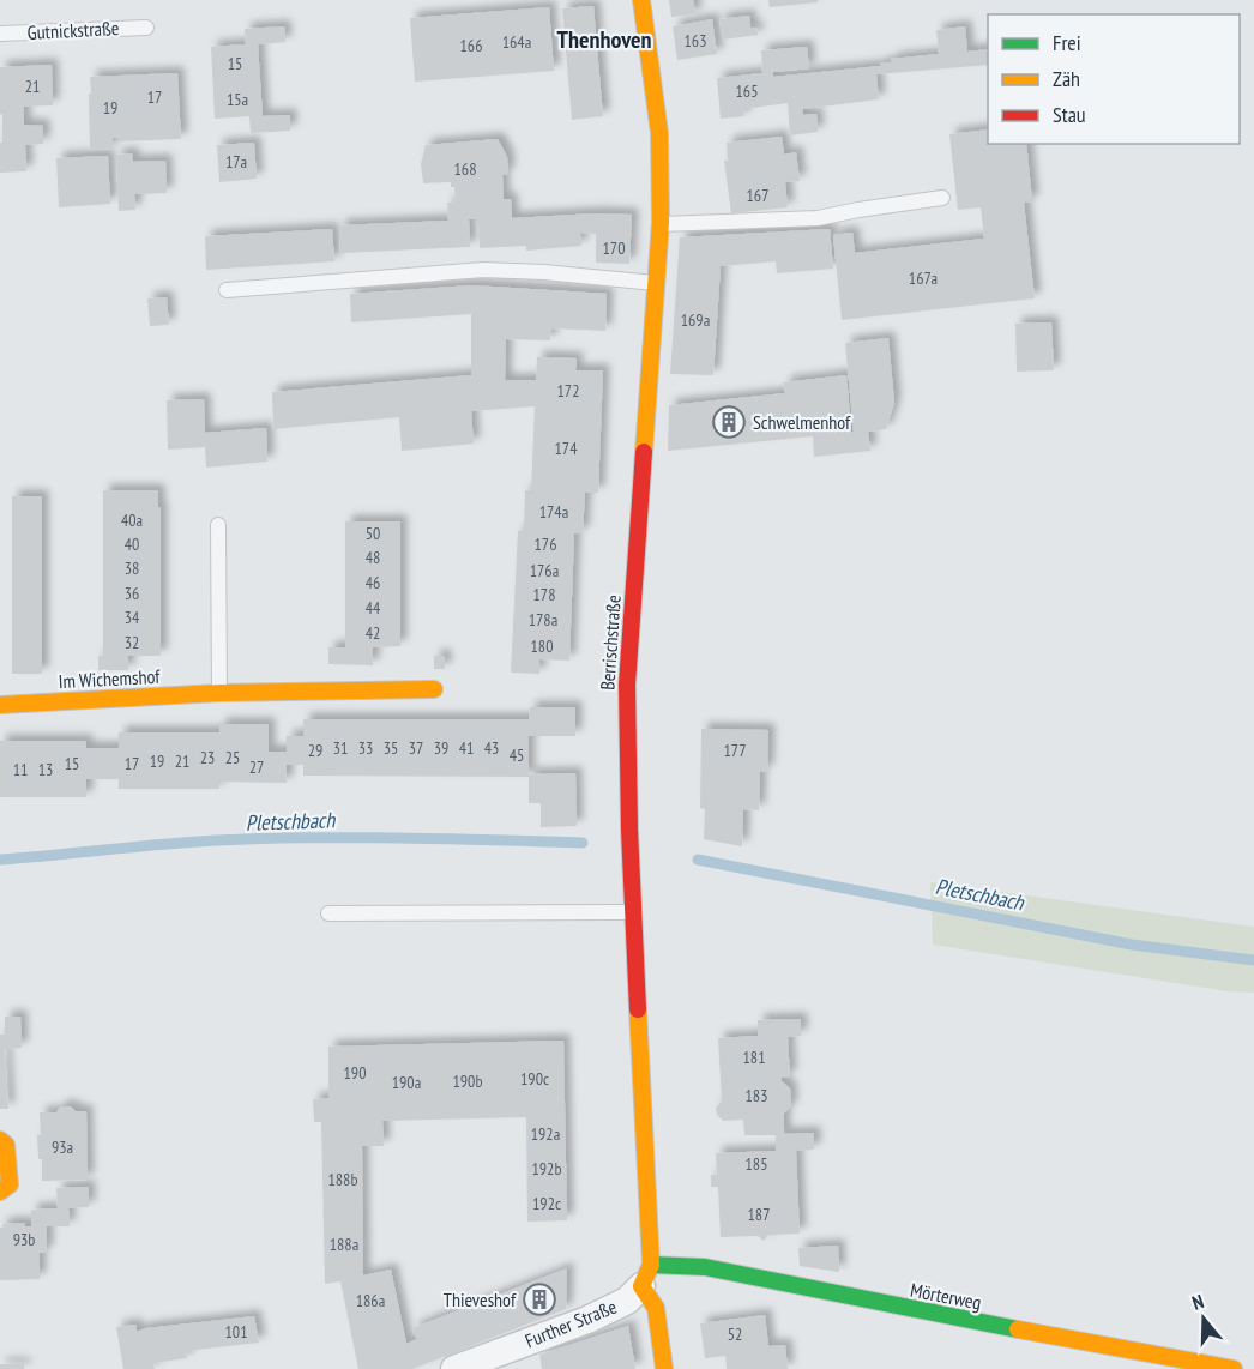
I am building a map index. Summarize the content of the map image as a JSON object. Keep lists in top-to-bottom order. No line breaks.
{"streets":{"street":["Berrischstraße","Im Wichemshof","Mörterweg","Further Straße"],"lane":["Gutnickstraße"]},"crossings":[["Berrischstraße","Mörterweg"],["Berrischstraße","Further Straße"],["Mörterweg","Further Straße"]],"districts":["Thenhoven"],"water":["Pletschbach"],"places":{"building":["Schwelmenhof","Thieveshof"]},"house_numbers":["163","164a","166","15","21","165","17","15a","19","17a","168","167","170","167a","169a","172","174","174a","40a","50","40","176","48","38","176a","46","36","178","44","34","178a","42","32","180","31","33","35","37","39","41","43","29","177","45","23","25","19","21","15","17","27","11","13","181","190","190c","190b","190a","183","192a","93a","185","192b","188b","192c","187","93b","188a","186a","101","52"],"legend":["Frei","Zäh","Stau"],"north":"top"}
